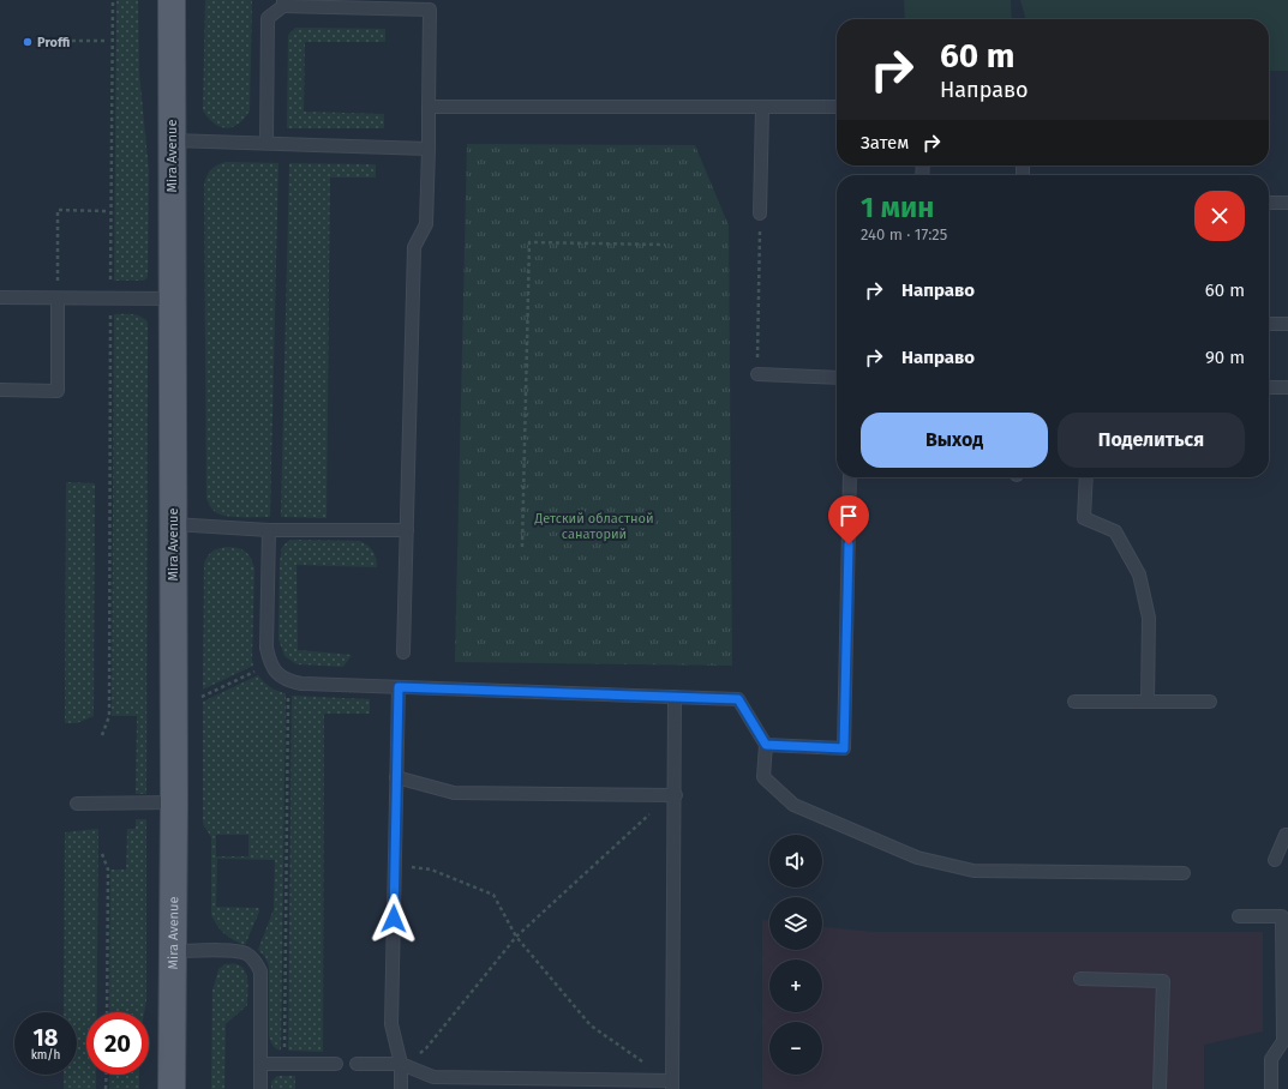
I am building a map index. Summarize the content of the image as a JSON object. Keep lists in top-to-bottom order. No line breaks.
{"streets":{"main road":["Mira Avenue"]},"parks":["Детский областной санаторий"],"places":["Proffi"],"page":{"turn":["60 m","Направо"],"then":"Затем","heading":["1 мин","240 m · 17:25"],"list":[{"name":"Направо","value":"60 m"},{"name":"Направо","value":"90 m"}],"buttons":["Выход","Поделиться"],"map_buttons":["+","−"],"speed":"18 km/h","limit":"20"}}
